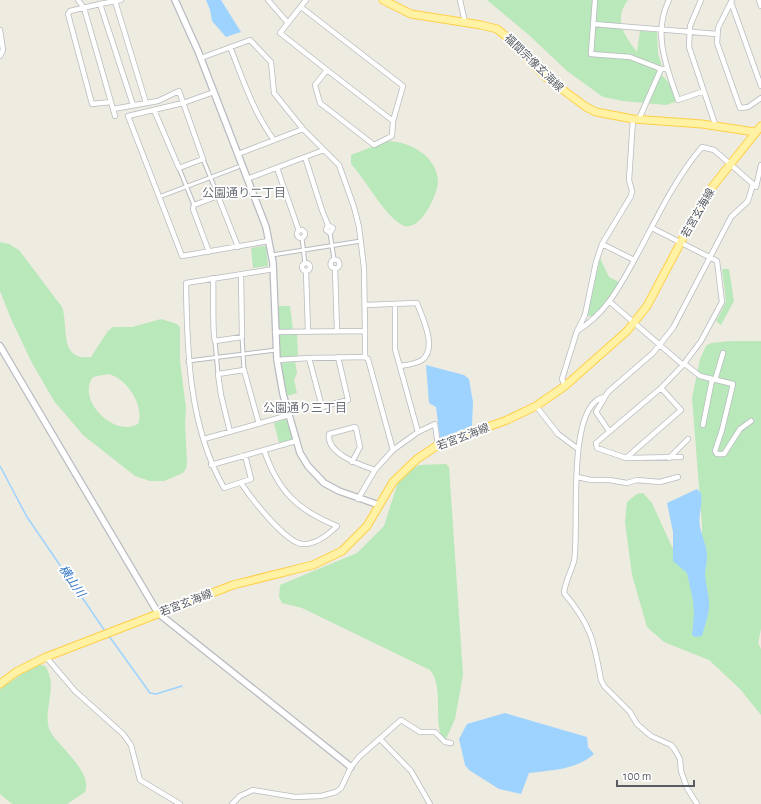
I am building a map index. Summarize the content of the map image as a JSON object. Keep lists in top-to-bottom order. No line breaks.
{"streets":{"main road":["福間宗像玄海線","若宮玄海線"]},"crossings":[["福間宗像玄海線","若宮玄海線"]],"districts":["公園通り二丁目","公園通り三丁目"],"water":["横山川"],"scale_bar":"100 m"}
